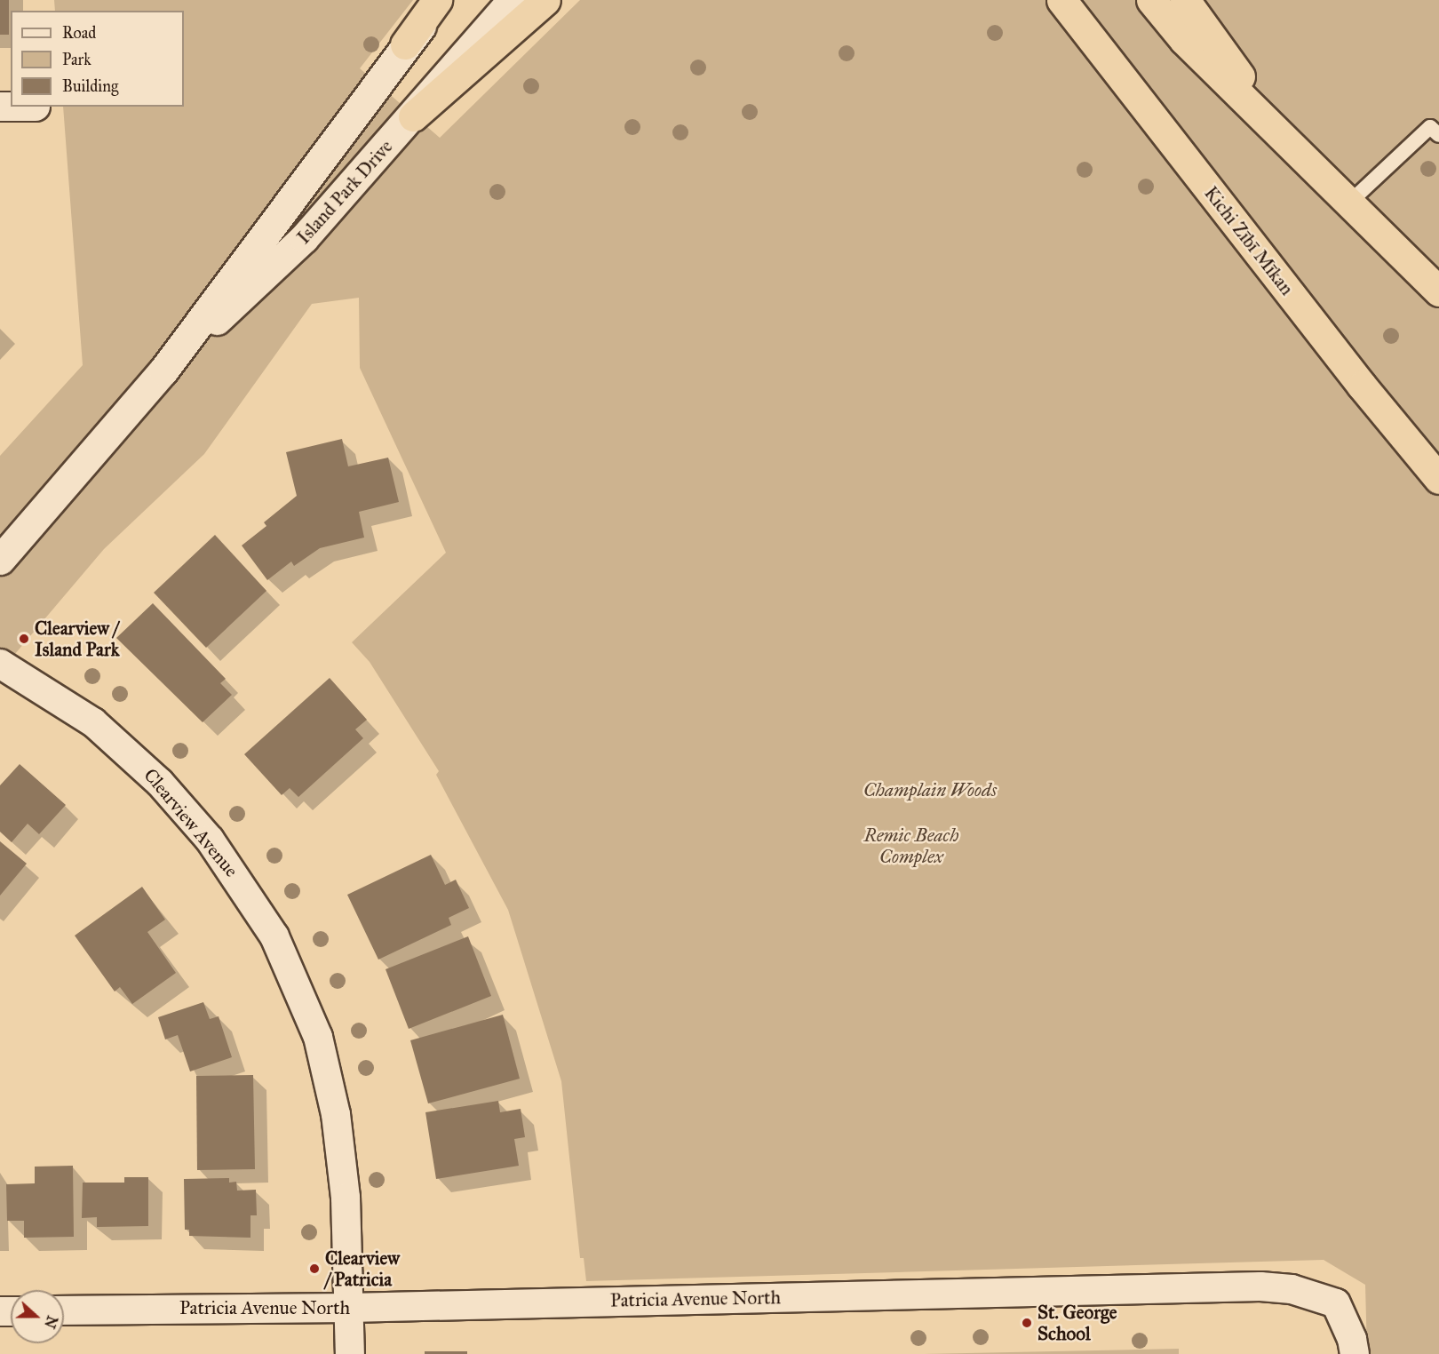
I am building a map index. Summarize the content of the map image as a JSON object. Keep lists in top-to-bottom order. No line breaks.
{"streets":{"highway":["Kichi Zībī Mīkan"],"main road":["Island Park Drive"],"street":["Clearview Avenue","Patricia Avenue North"]},"crossings":[["Clearview Avenue","Patricia Avenue North"]],"parks":["Champlain Woods","Remic Beach Complex"],"places":["Clearview / Island Park","Clearview / Patricia","St. George School"],"legend":["Road","Park","Building"],"north":"right"}
